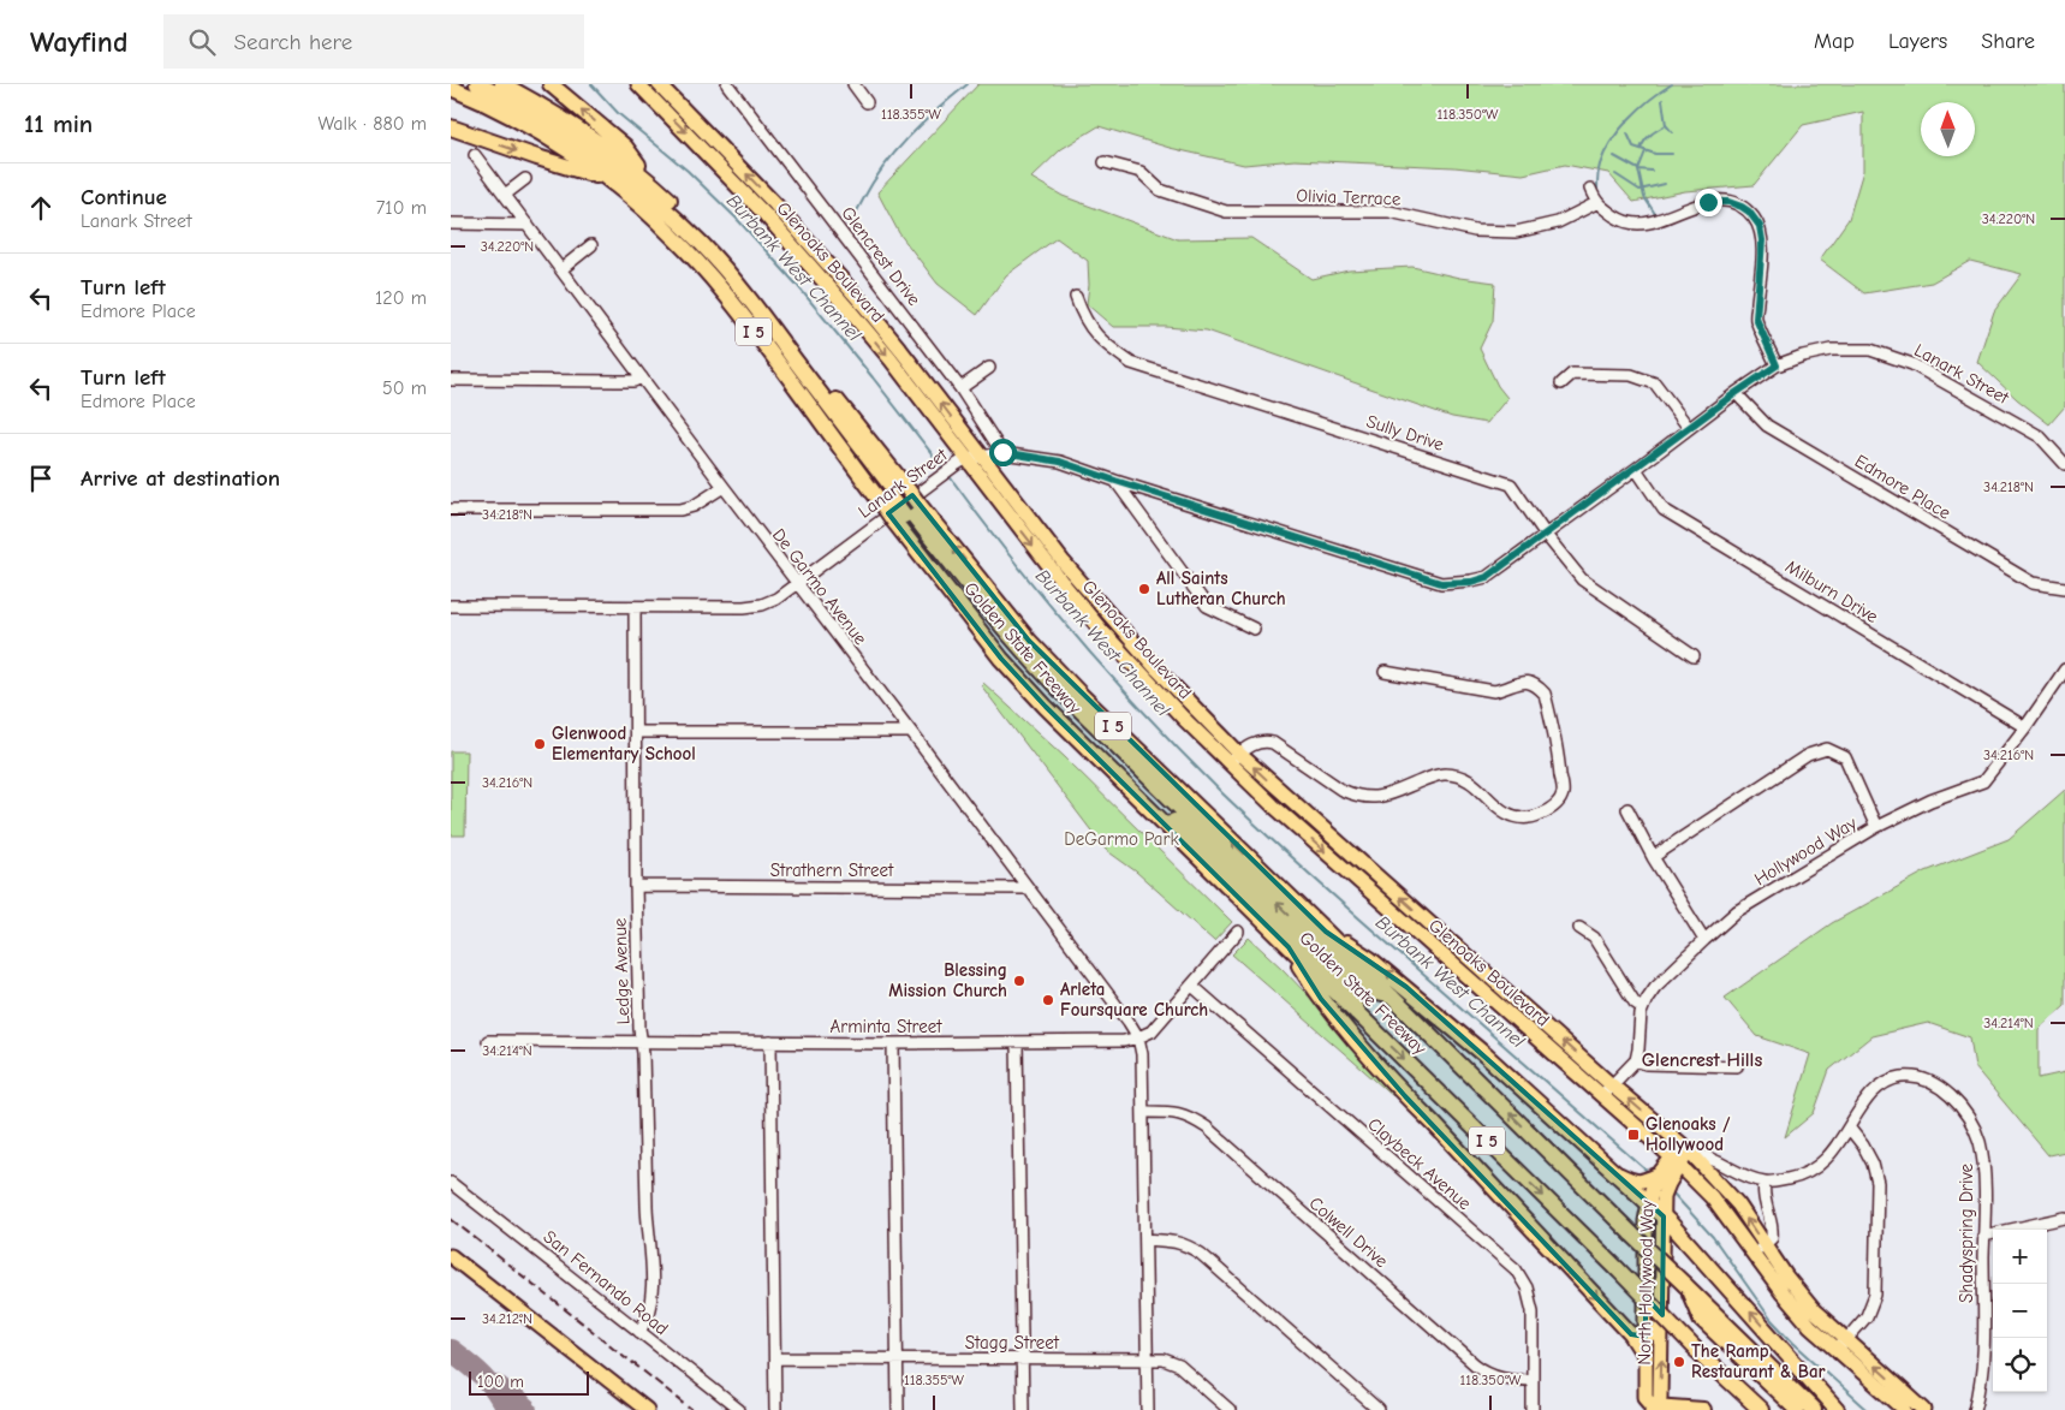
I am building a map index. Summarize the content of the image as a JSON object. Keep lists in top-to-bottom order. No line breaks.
{"streets":{"highway":["I 5","Golden State Freeway"],"main road":["Glenoaks Boulevard","North Hollywood Way"],"street":["Olivia Terrace","Glencrest Drive","Lanark Street","Sully Drive","Edmore Place","De Garmo Avenue","Milburn Drive","Hollywood Way","Strathern Street","Ledge Avenue","Arminta Street","Claybeck Avenue","Colwell Drive","Shadyspring Drive","San Fernando Road","Stagg Street"]},"crossings":[["Glencrest Drive","Lanark Street"],["Glenoaks Boulevard","Lanark Street"],["Glenoaks Boulevard","Shadyspring Drive"],["Glenoaks Boulevard","North Hollywood Way"],["Lanark Street","Sully Drive"],["Lanark Street","Edmore Place"],["Lanark Street","De Garmo Avenue"],["Lanark Street","Milburn Drive"],["Lanark Street","Ledge Avenue"],["De Garmo Avenue","Strathern Street"],["De Garmo Avenue","Arminta Street"],["Milburn Drive","Hollywood Way"],["Strathern Street","Ledge Avenue"],["Ledge Avenue","Arminta Street"],["Ledge Avenue","San Fernando Road"],["Arminta Street","Claybeck Avenue"],["Claybeck Avenue","Colwell Drive"],["Shadyspring Drive","North Hollywood Way"]],"districts":["Glencrest Hills"],"water":["Burbank West Channel"],"parks":["DeGarmo Park"],"places":{"other":["All Saints Lutheran Church","Glenwood Elementary School","Blessing Mission Church","Arleta Foursquare Church","The Ramp Restaurant & Bar"],"transit":["Glenoaks / Hollywood"]},"scale_bar":"100 m","north":"top","page":{"header":"Wayfind","search":"Search here","nav":["Map","Layers","Share"],"heading":["11 min","Walk · 880 m"],"list":[["Continue","Lanark Street","710 m"],["Turn left","Edmore Place","120 m"],["Turn left","Edmore Place","50 m"],"Arrive at destination"],"map_buttons":["+","−"],"scale":"100 m"},"coordinates":["118.355°W","118.350°W","34.220°N","34.218°N","34.216°N","34.214°N","34.212°N"]}
